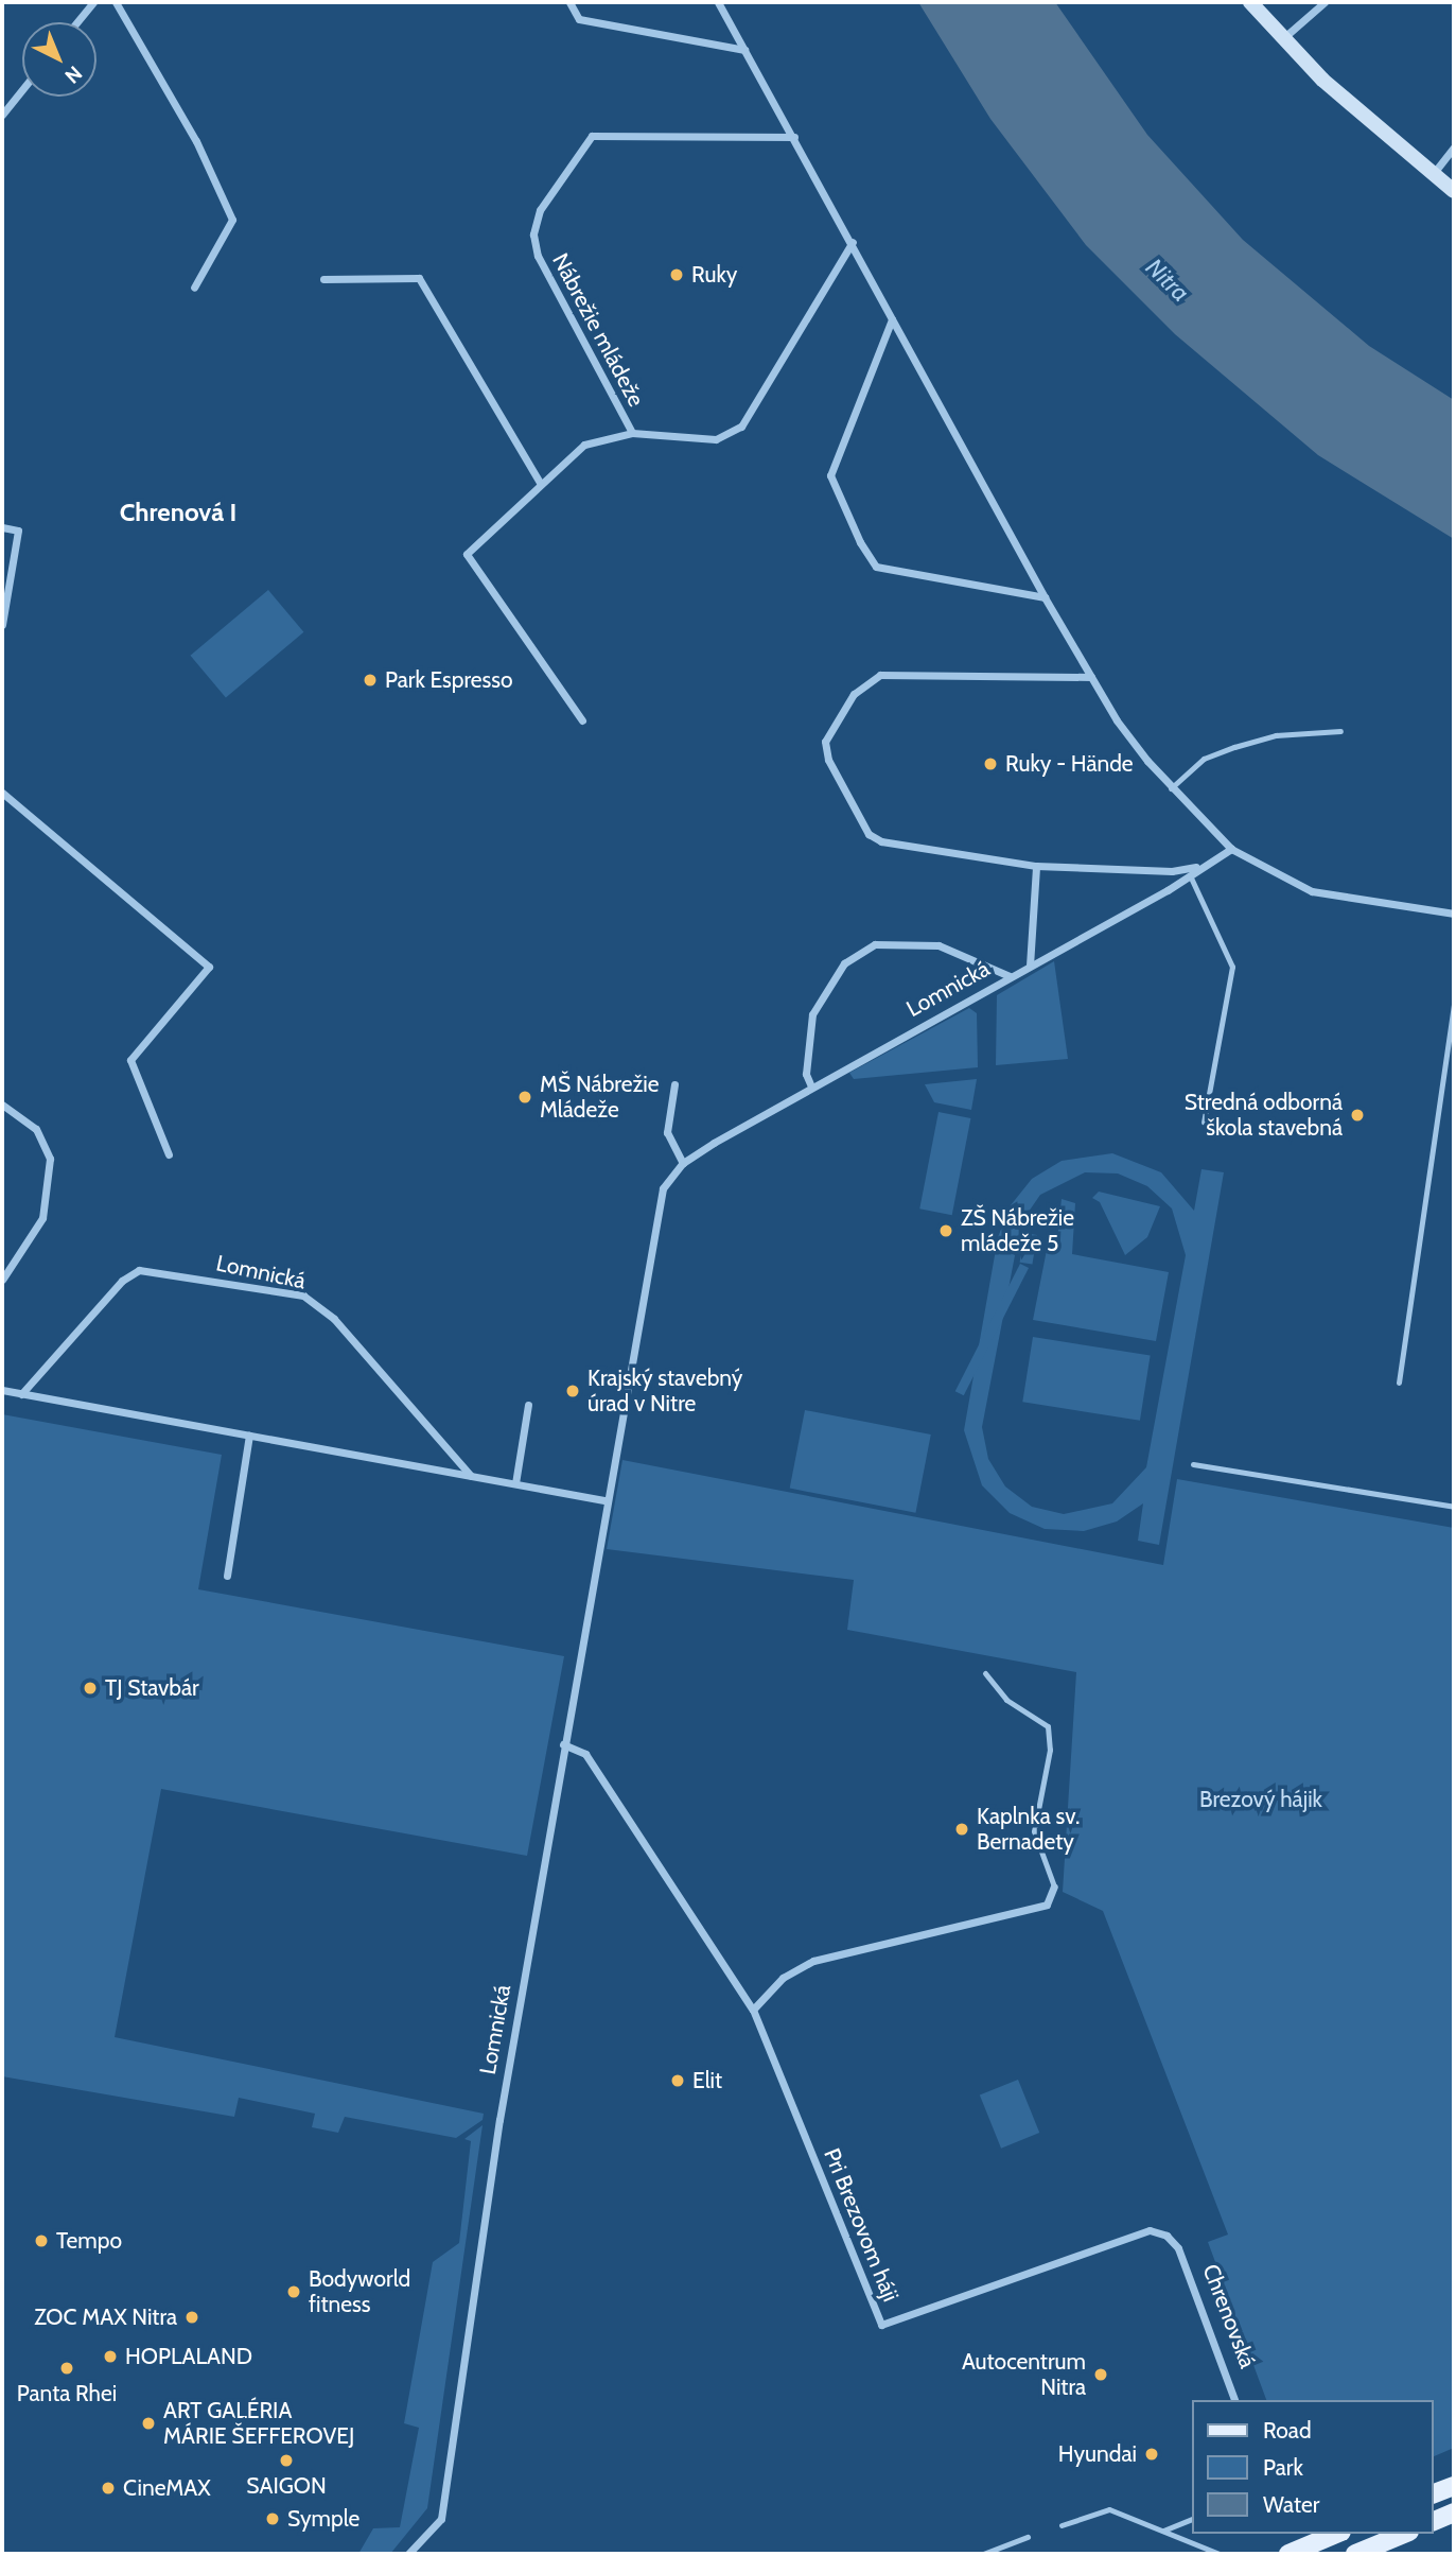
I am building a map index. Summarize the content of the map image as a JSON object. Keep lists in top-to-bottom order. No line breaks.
{"streets":{"street":["Nábrežie mládeže","Lomnická","Pri Brezovom háji","Chrenovská"]},"crossings":[["Lomnická","Pri Brezovom háji"],["Pri Brezovom háji","Chrenovská"]],"districts":["Chrenová I"],"water":["Nitra"],"parks":["Brezový hájik"],"places":["Ruky","Park Espresso","Ruky - Hände","MŠ Nábrežie Mládeže","Stredná odborná škola stavebná","ZŠ Nábrežie mládeže 5","Krajský stavebný úrad v Nitre","TJ Stavbár","Kaplnka sv. Bernadety","Elit","Tempo","Bodyworld fitness","ZOC MAX Nitra","HOPLALAND","Panta Rhei","Autocentrum Nitra","ART GALÉRIA MÁRIE ŠEFFEROVEJ","Hyundai","SAIGON","CineMAX","Symple"],"legend":["Road","Park","Water"],"north":"bottom right"}
